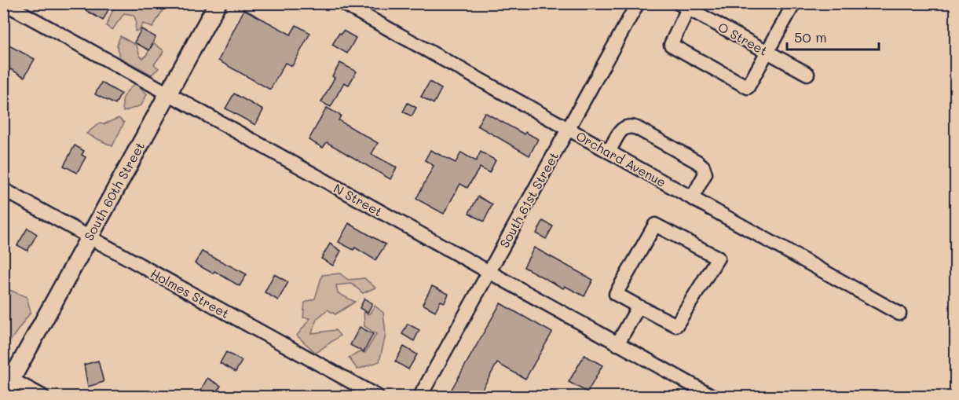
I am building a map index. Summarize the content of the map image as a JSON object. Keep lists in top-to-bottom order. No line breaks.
{"streets":{"main road":["South 60th Street"],"street":["O Street","Orchard Avenue","N Street","South 61st Street","Holmes Street"]},"crossings":[["Orchard Avenue","South 61st Street"],["South 60th Street","N Street"],["South 60th Street","Holmes Street"],["N Street","South 61st Street"]],"scale_bar":"50 m"}
